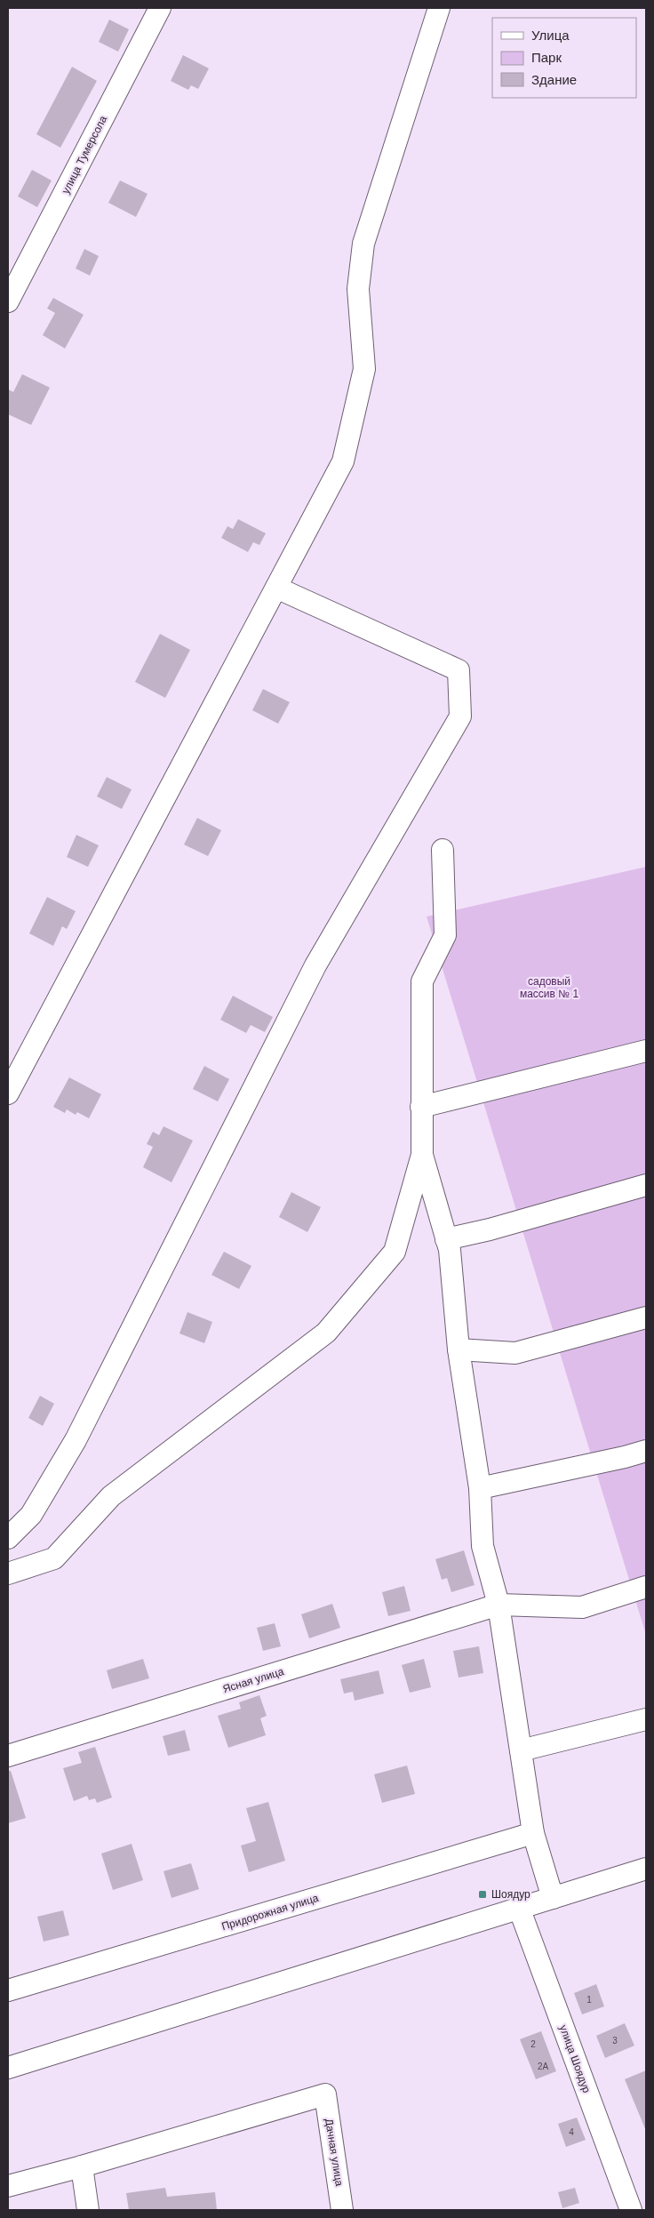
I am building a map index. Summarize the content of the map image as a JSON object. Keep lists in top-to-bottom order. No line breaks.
{"streets":{"street":["улица Тумерсола","Ясная улица","Придорожная улица","улица Шоядур","Дачная улица"]},"parks":["садовый массив № 1"],"places":{"transit":["Шоядур"]},"house_numbers":["1","3","2","2А","4"],"legend":["Улица","Парк","Здание"]}
